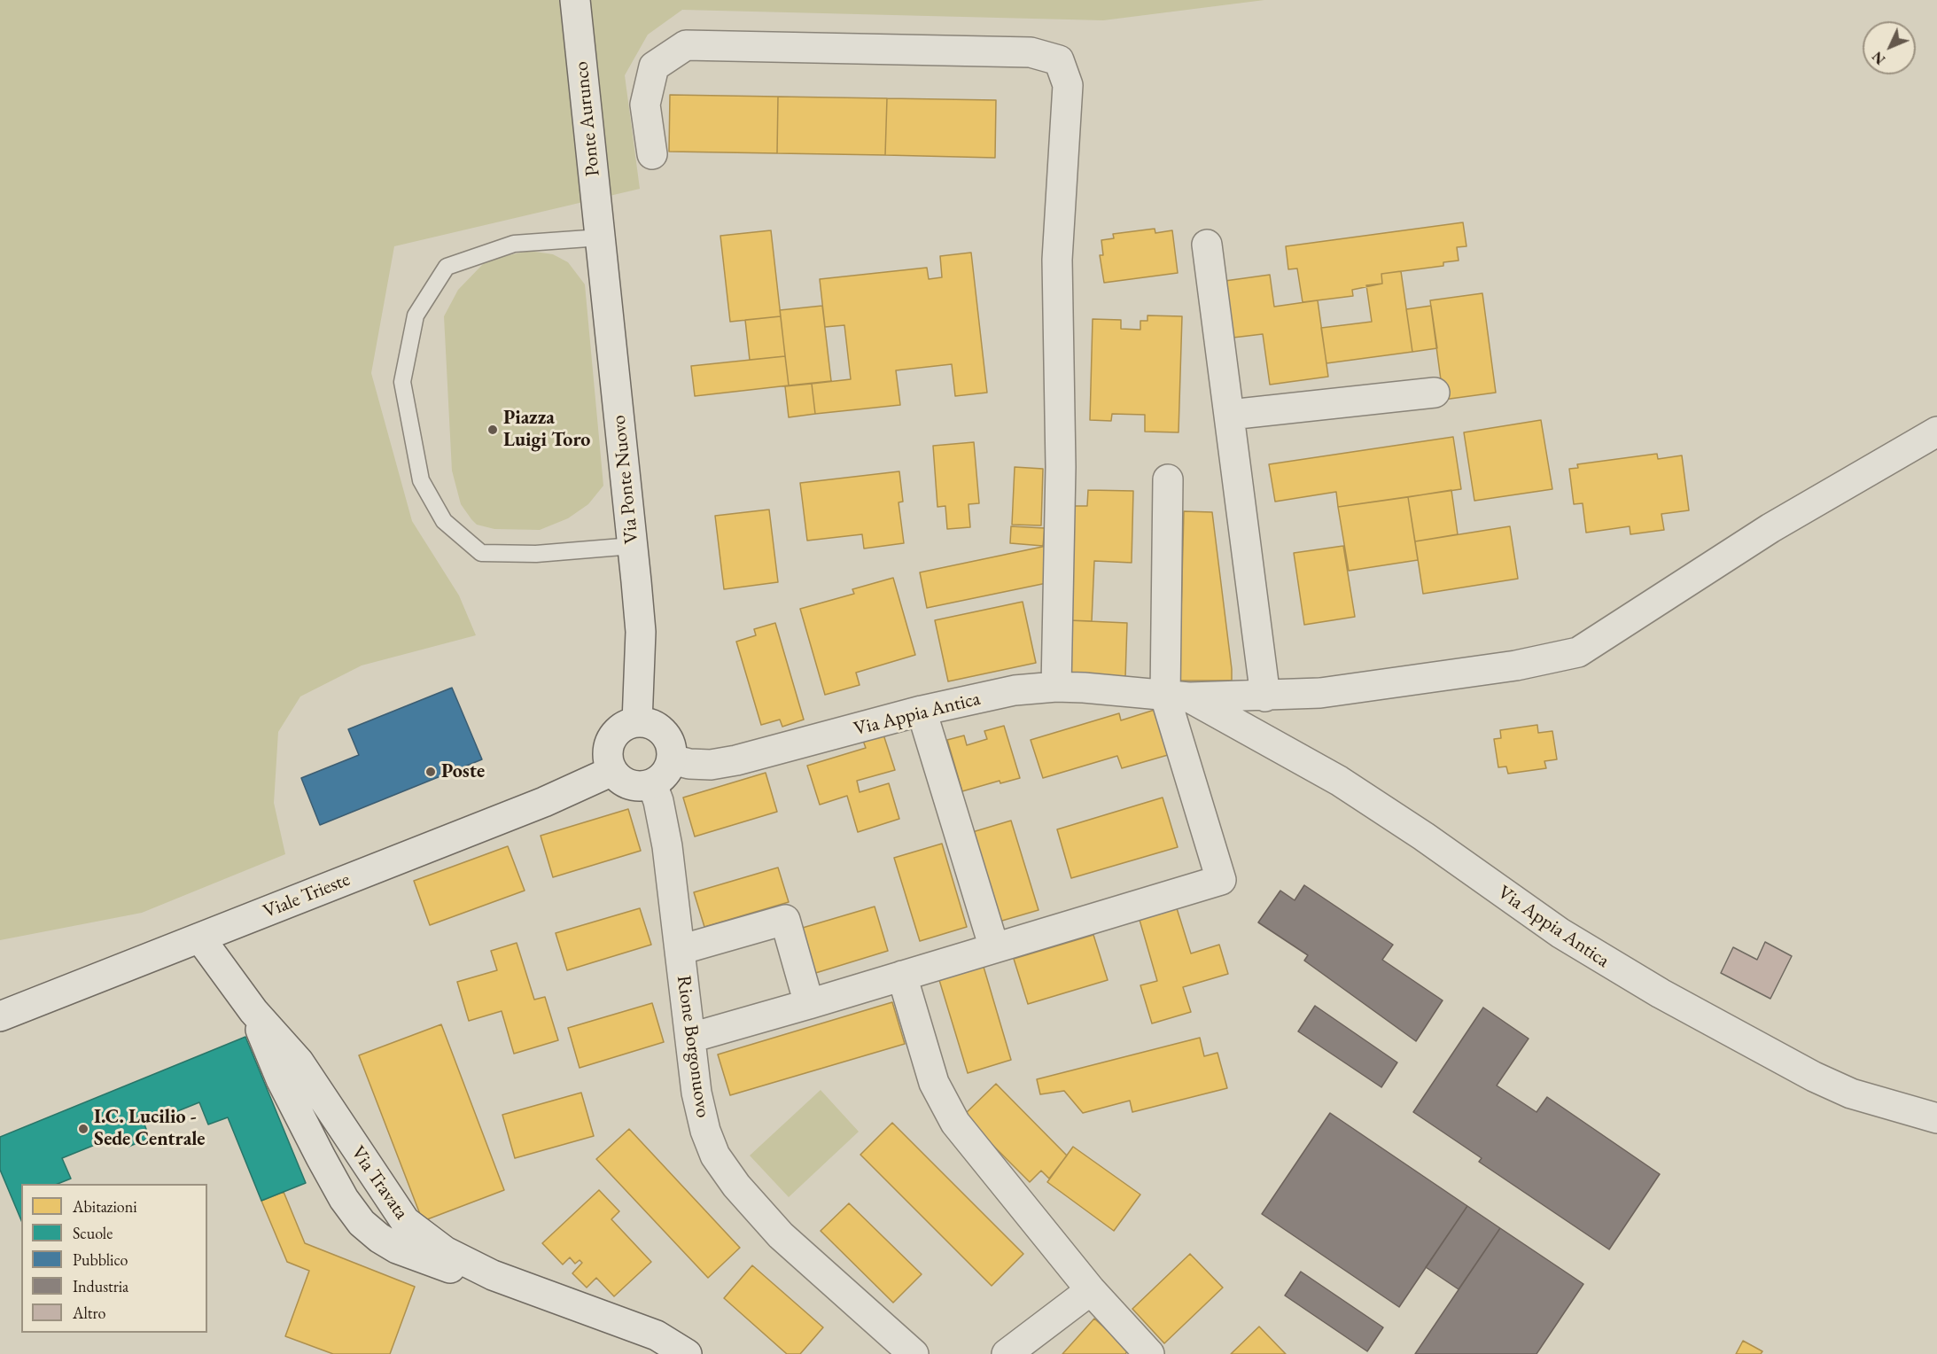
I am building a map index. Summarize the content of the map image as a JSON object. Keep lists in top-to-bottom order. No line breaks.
{"streets":{"street":["Ponte Aurunco","Via Ponte Nuovo","Via Appia Antica","Viale Trieste","Rione Borgonuovo","Via Travata"]},"crossings":[["Ponte Aurunco","Via Ponte Nuovo"],["Via Ponte Nuovo","Via Appia Antica"],["Via Ponte Nuovo","Viale Trieste"],["Via Ponte Nuovo","Rione Borgonuovo"],["Via Appia Antica","Viale Trieste"],["Via Appia Antica","Rione Borgonuovo"],["Viale Trieste","Rione Borgonuovo"],["Viale Trieste","Via Travata"]],"places":["Piazza Luigi Toro","Poste","I.C. Lucilio - Sede Centrale"],"legend":["Abitazioni","Scuole","Pubblico","Industria","Altro"],"north":"bottom left"}
